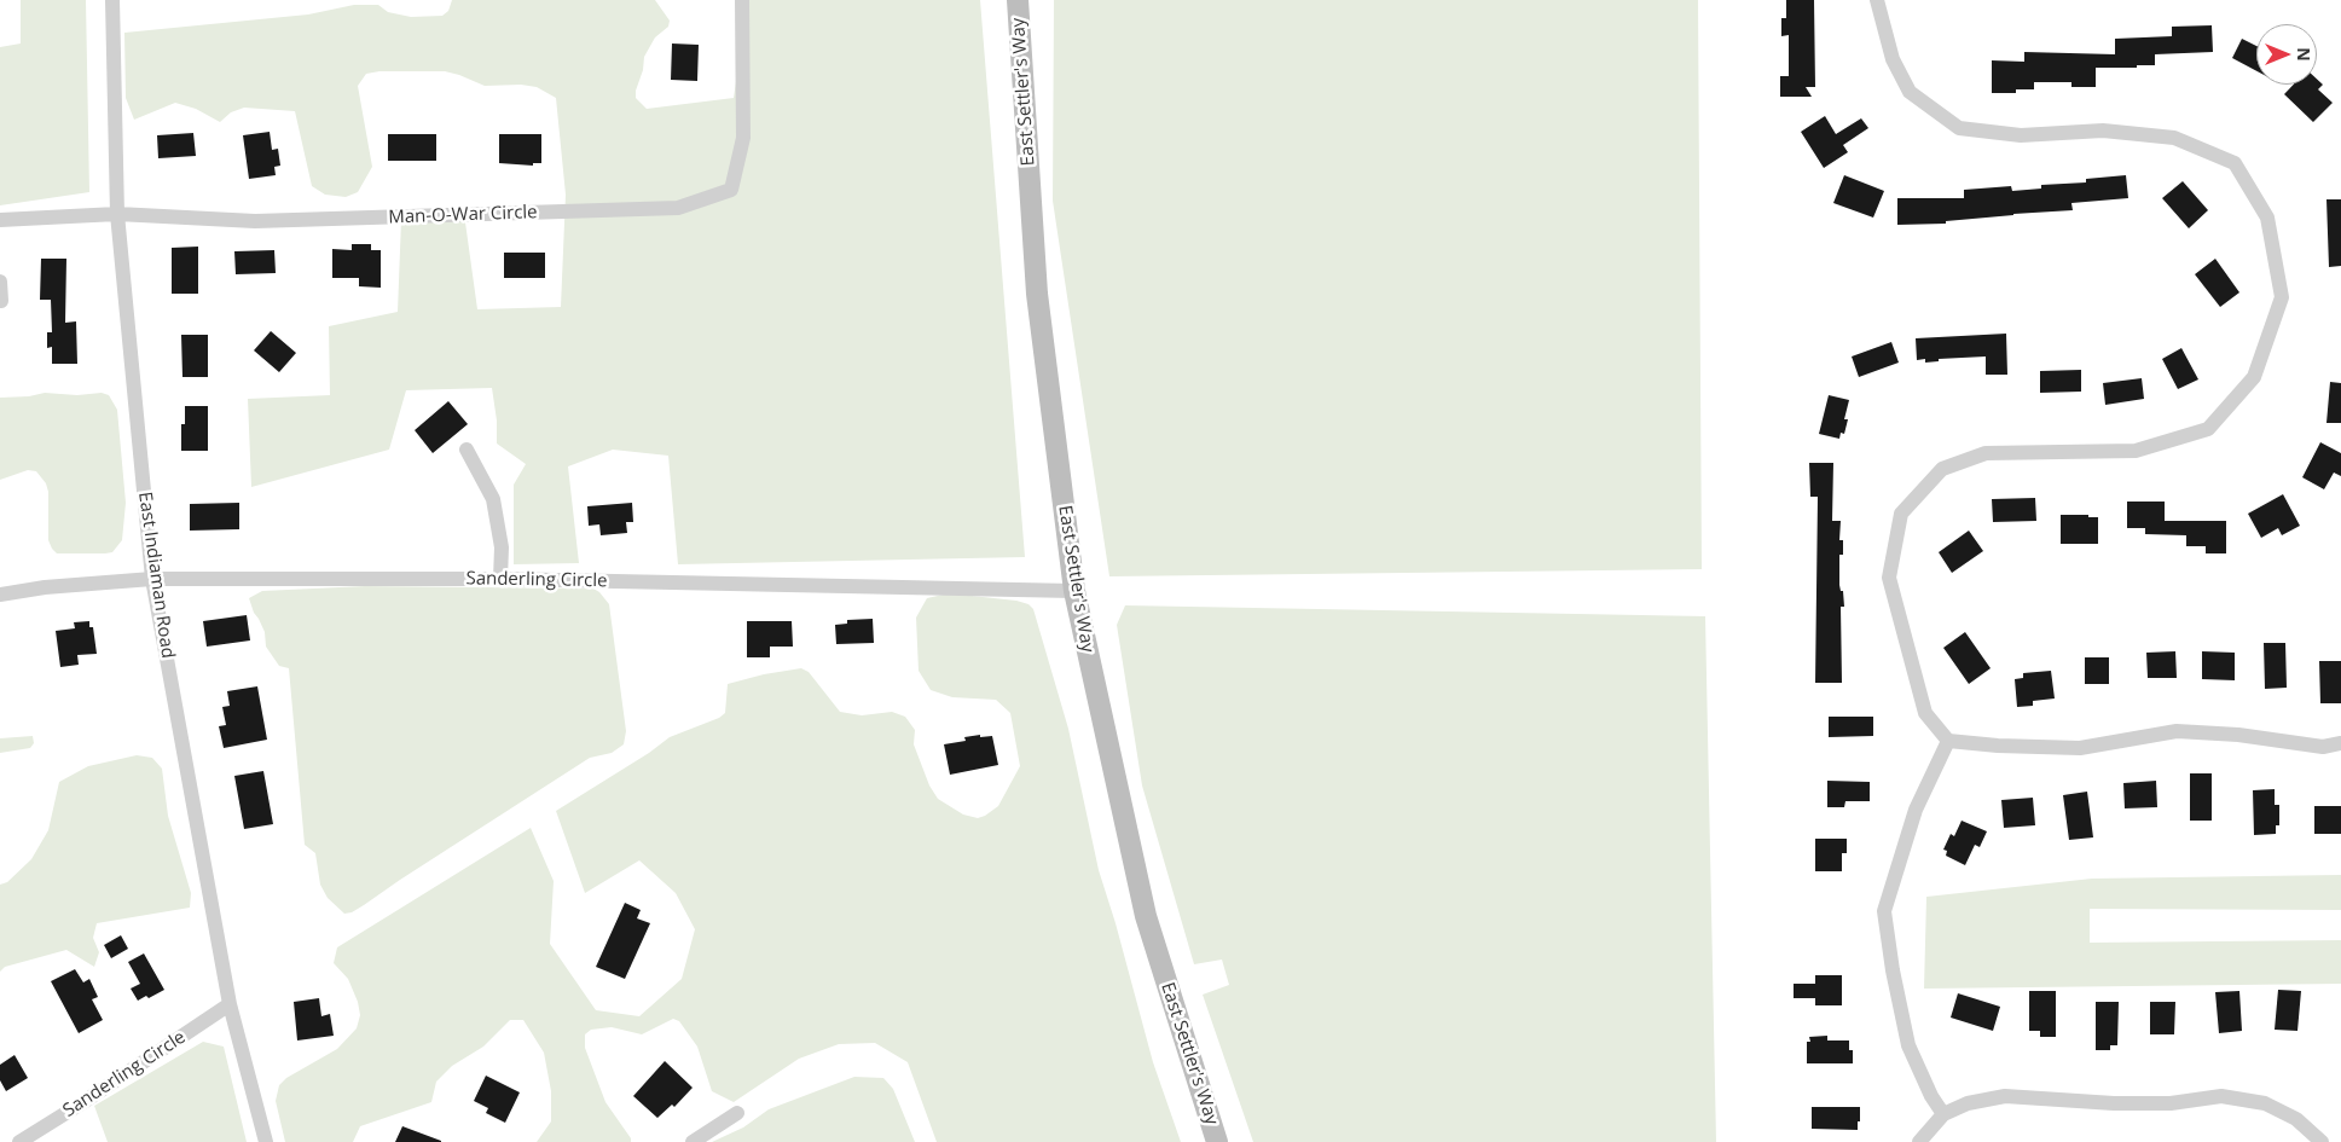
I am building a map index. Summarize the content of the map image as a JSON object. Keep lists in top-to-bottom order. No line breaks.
{"streets":{"main road":["East Settler's Way"],"street":["Man-O-War Circle","East Indiaman Road","Sanderling Circle"]},"crossings":[["East Settler's Way","Sanderling Circle"],["Man-O-War Circle","East Indiaman Road"],["East Indiaman Road","Sanderling Circle"]],"north":"right"}
